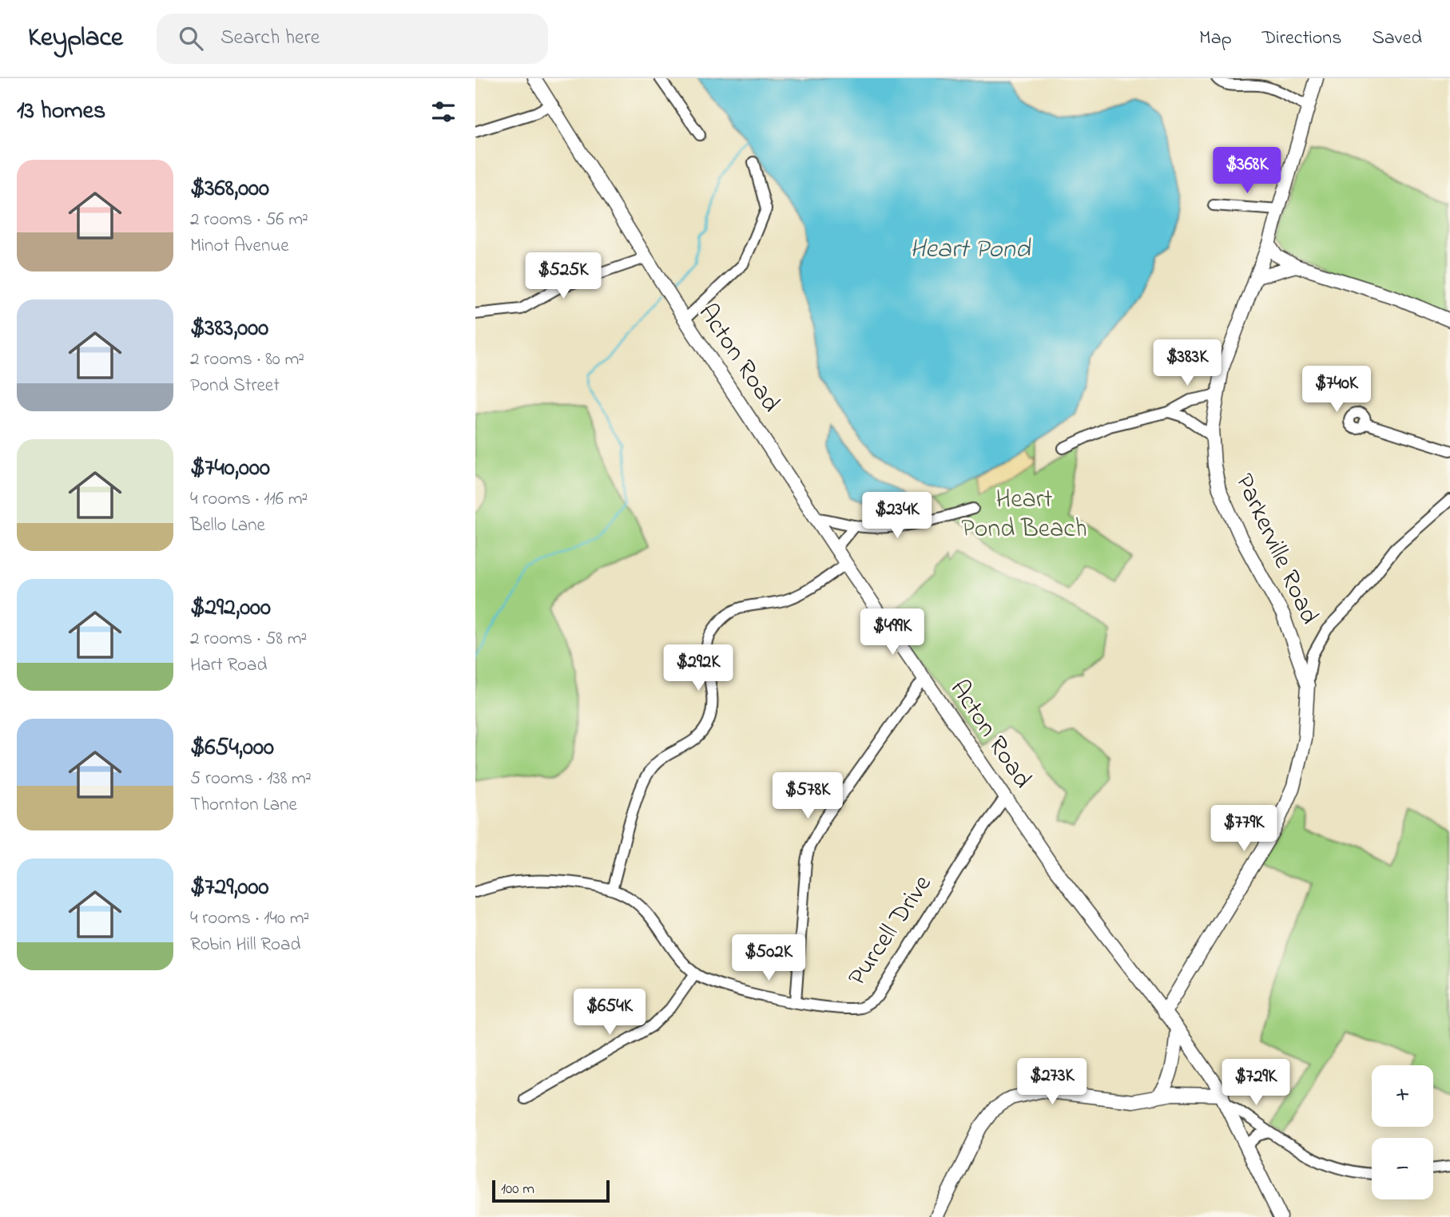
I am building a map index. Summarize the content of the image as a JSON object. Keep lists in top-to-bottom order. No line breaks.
{"streets":{"main road":["Acton Road","Parkerville Road"],"street":["Purcell Drive"]},"crossings":[["Acton Road","Purcell Drive"]],"water":["Heart Pond"],"parks":["Heart Pond Beach"],"scale_bar":"100 m","page":{"header":"Keyplace","search":"Search here","nav":["Map","Directions","Saved"],"heading":"13 homes","list":[{"name":"$368,000","note":"2 rooms · 56 m² · Minot Avenue"},{"name":"$383,000","note":"2 rooms · 80 m² · Pond Street"},{"name":"$740,000","note":"4 rooms · 116 m² · Bello Lane"},{"name":"$292,000","note":"2 rooms · 58 m² · Hart Road"},{"name":"$654,000","note":"5 rooms · 138 m² · Thornton Lane"},{"name":"$729,000","note":"4 rooms · 140 m² · Robin Hill Road"}],"price":["$368K","$525K","$383K","$740K","$234K","$499K","$292K","$578K","$779K","$502K","$654K","$273K","$729K"],"map_buttons":["+","−"],"scale":"100 m"}}
